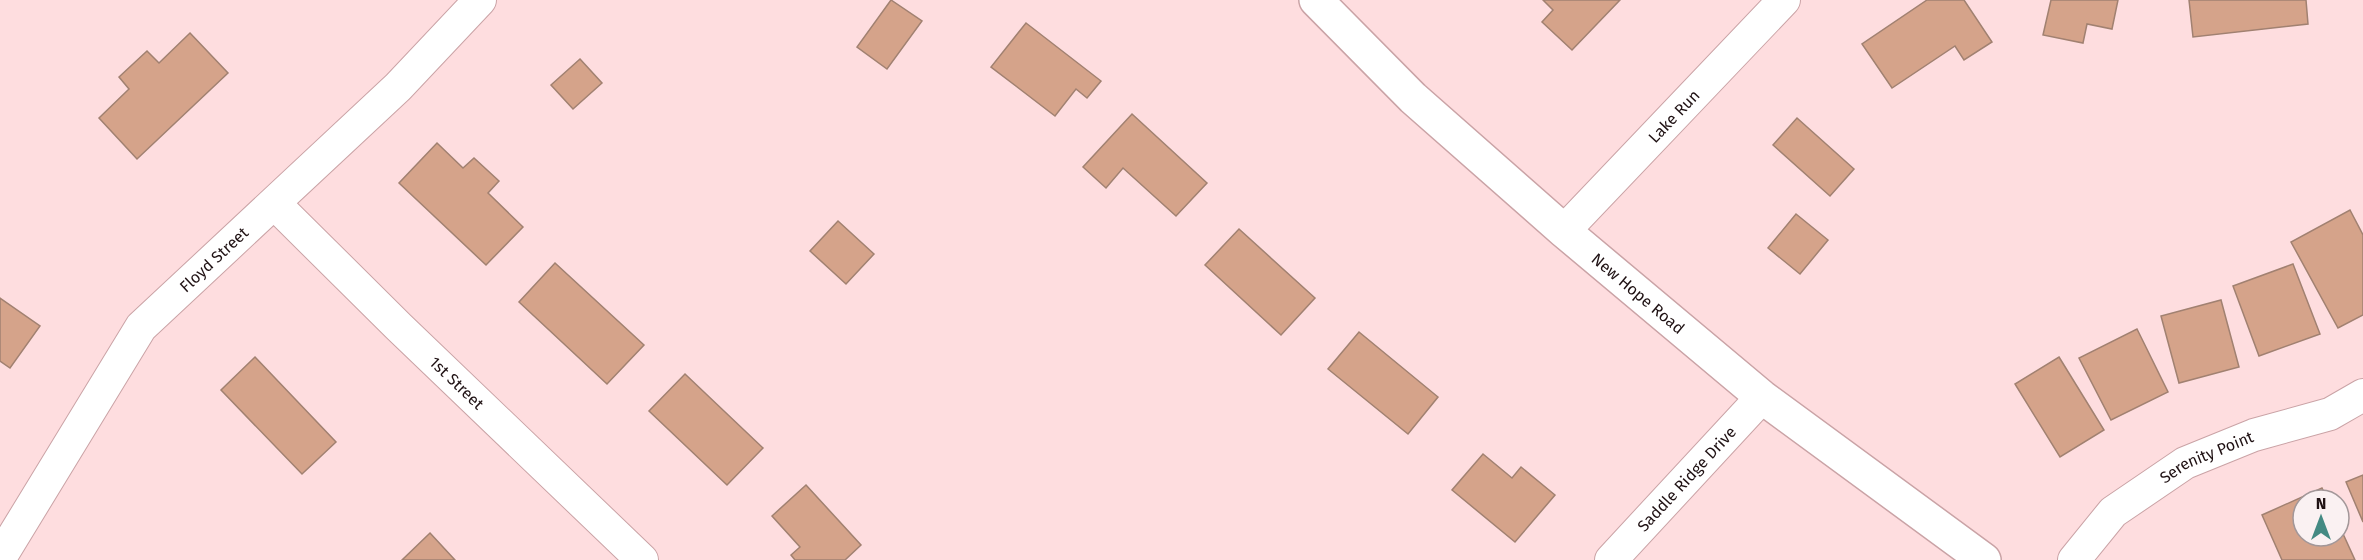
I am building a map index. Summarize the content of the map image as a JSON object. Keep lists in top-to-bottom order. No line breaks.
{"streets":{"street":["Lake Run","Floyd Street","New Hope Road","1st Street","Serenity Point","Saddle Ridge Drive"]},"crossings":[["Lake Run","New Hope Road"],["Floyd Street","1st Street"],["New Hope Road","Saddle Ridge Drive"]],"north":"top"}
